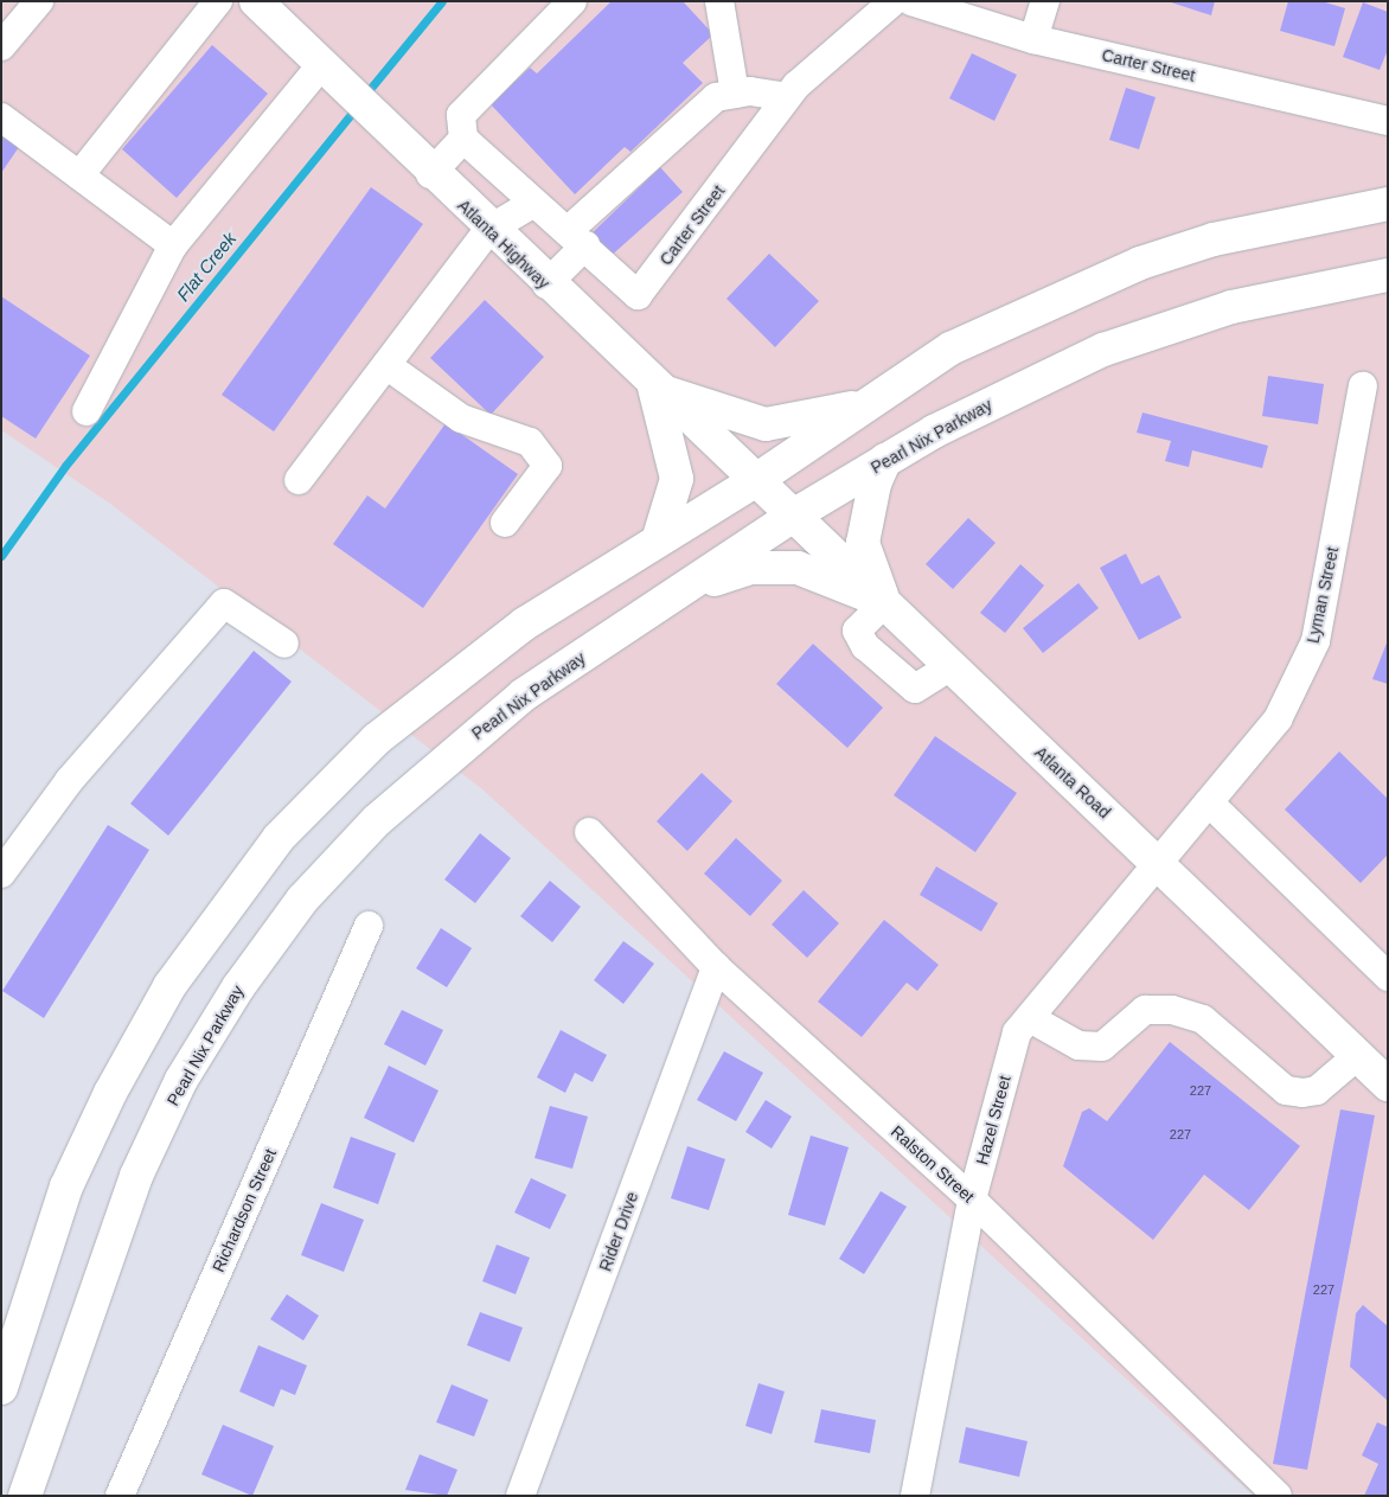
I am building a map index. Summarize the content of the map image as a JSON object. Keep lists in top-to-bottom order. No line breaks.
{"streets":{"main road":["Atlanta Highway","Pearl Nix Parkway","Atlanta Road"],"street":["Carter Street","Lyman Street","Hazel Street","Ralston Street","Richardson Street","Rider Drive"]},"crossings":[["Atlanta Highway","Atlanta Road"],["Pearl Nix Parkway","Atlanta Road"],["Lyman Street","Atlanta Road"],["Lyman Street","Hazel Street"],["Atlanta Road","Hazel Street"],["Hazel Street","Ralston Street"],["Ralston Street","Rider Drive"]],"water":["Flat Creek"],"house_numbers":["227","227","227"]}
